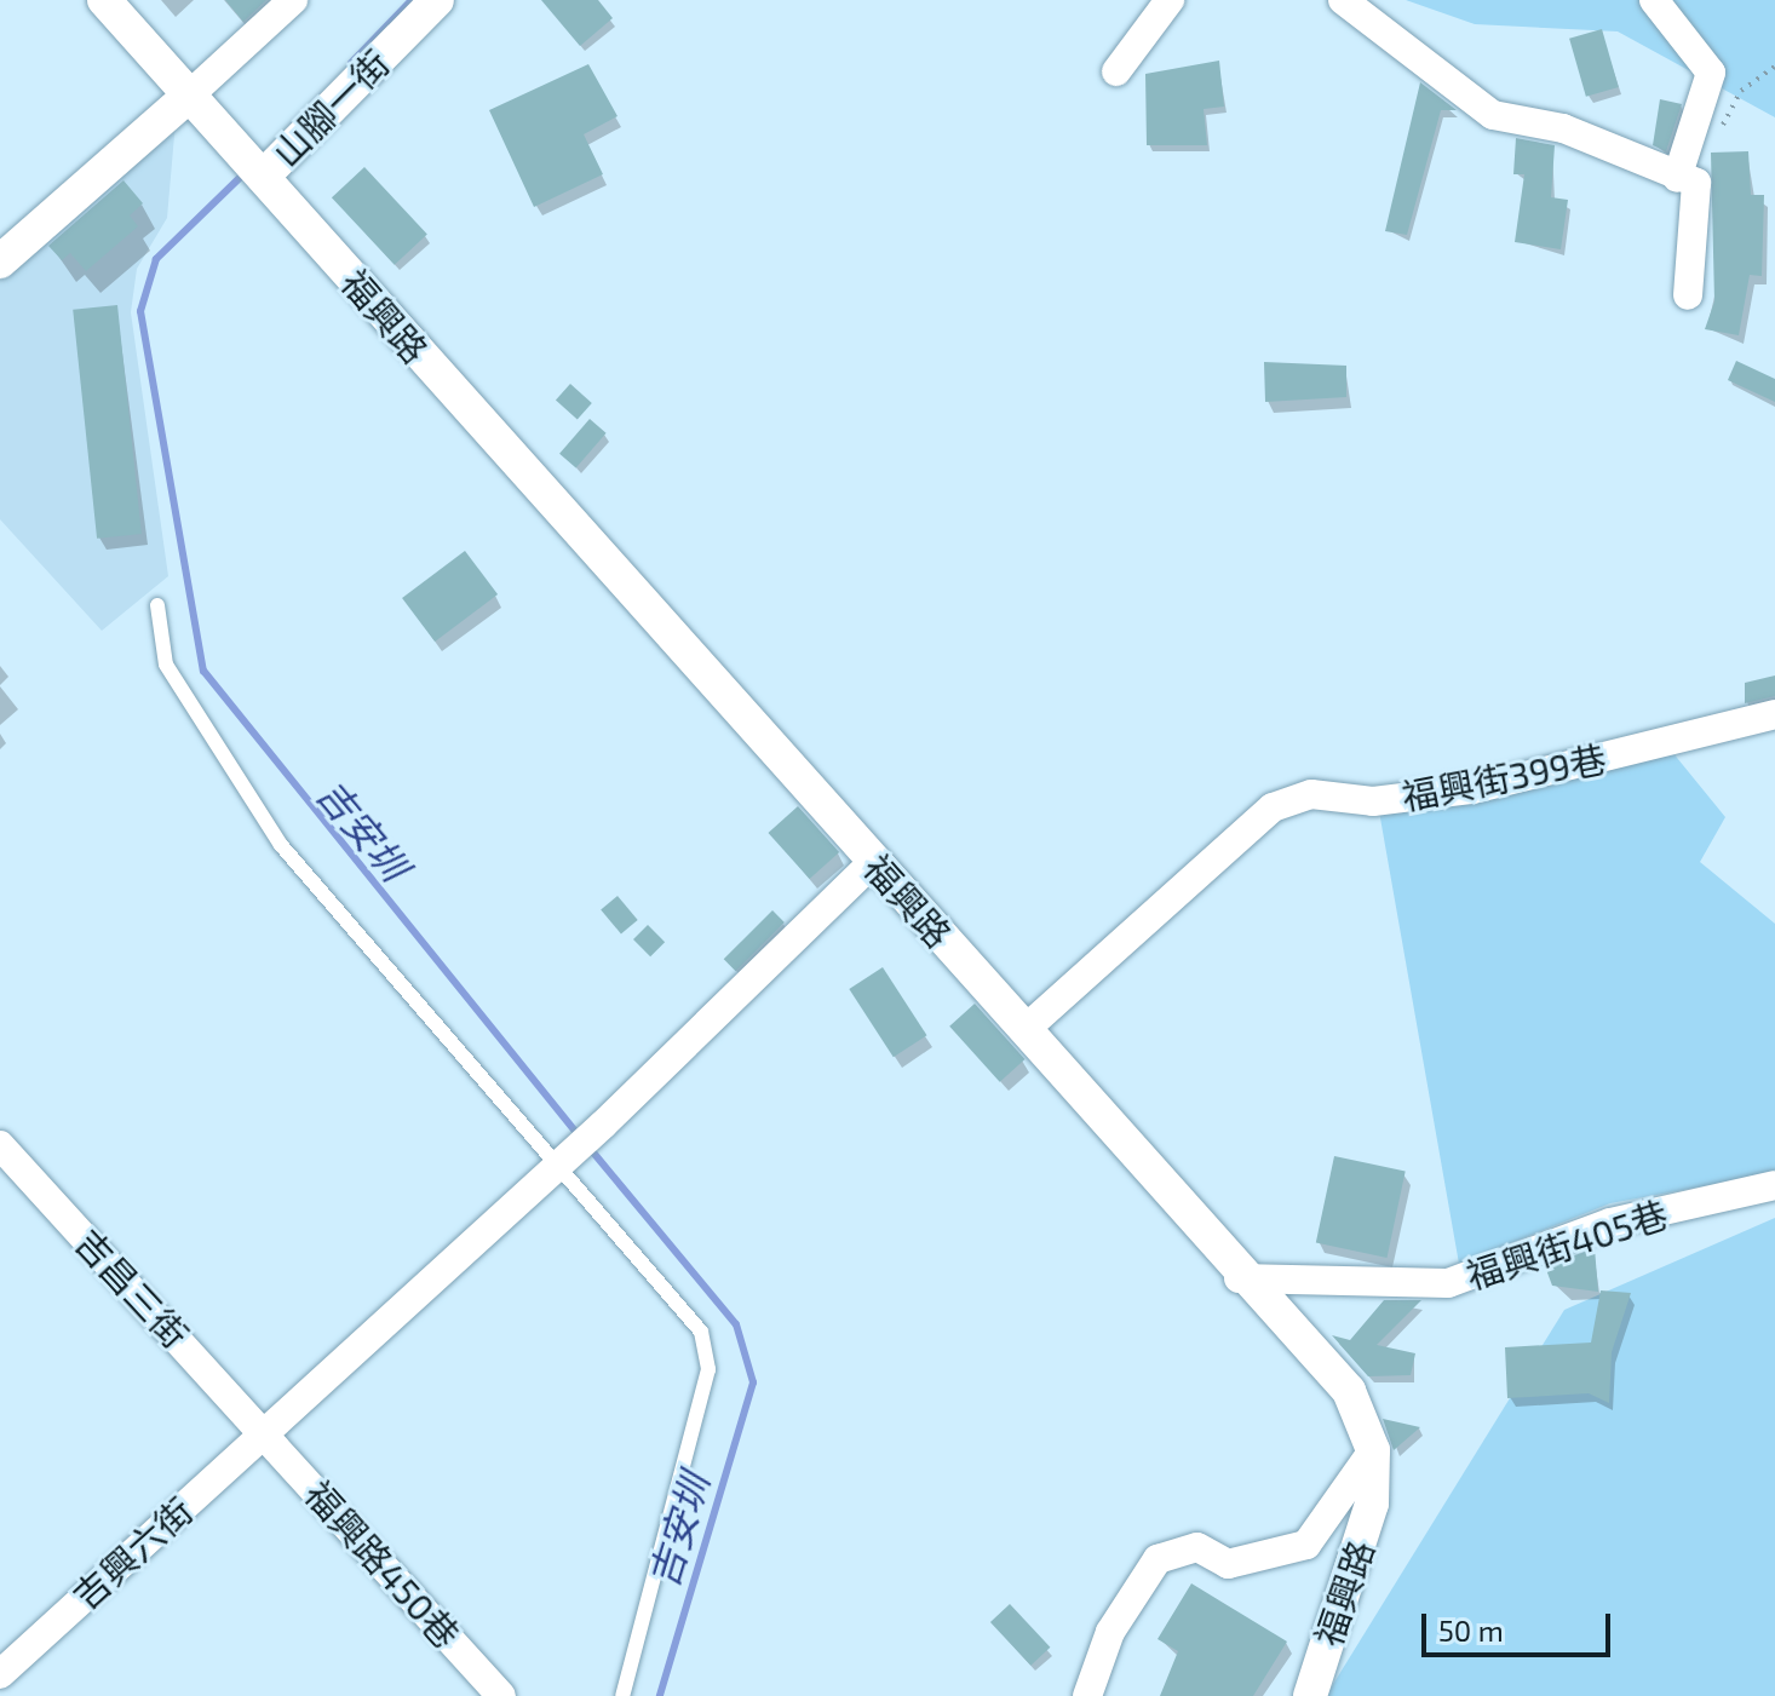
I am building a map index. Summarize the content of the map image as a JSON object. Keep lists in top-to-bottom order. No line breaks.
{"streets":{"street":["山腳一街","福興路","福興街399巷","福興街405巷","吉昌三街","吉興六街","福興路450巷"]},"crossings":[["山腳一街","福興路"],["福興路","福興街399巷"],["福興路","福興街405巷"],["福興路","吉興六街"],["吉昌三街","吉興六街"],["吉昌三街","福興路450巷"],["吉興六街","福興路450巷"]],"water":["吉安圳"],"scale_bar":"50 m"}
